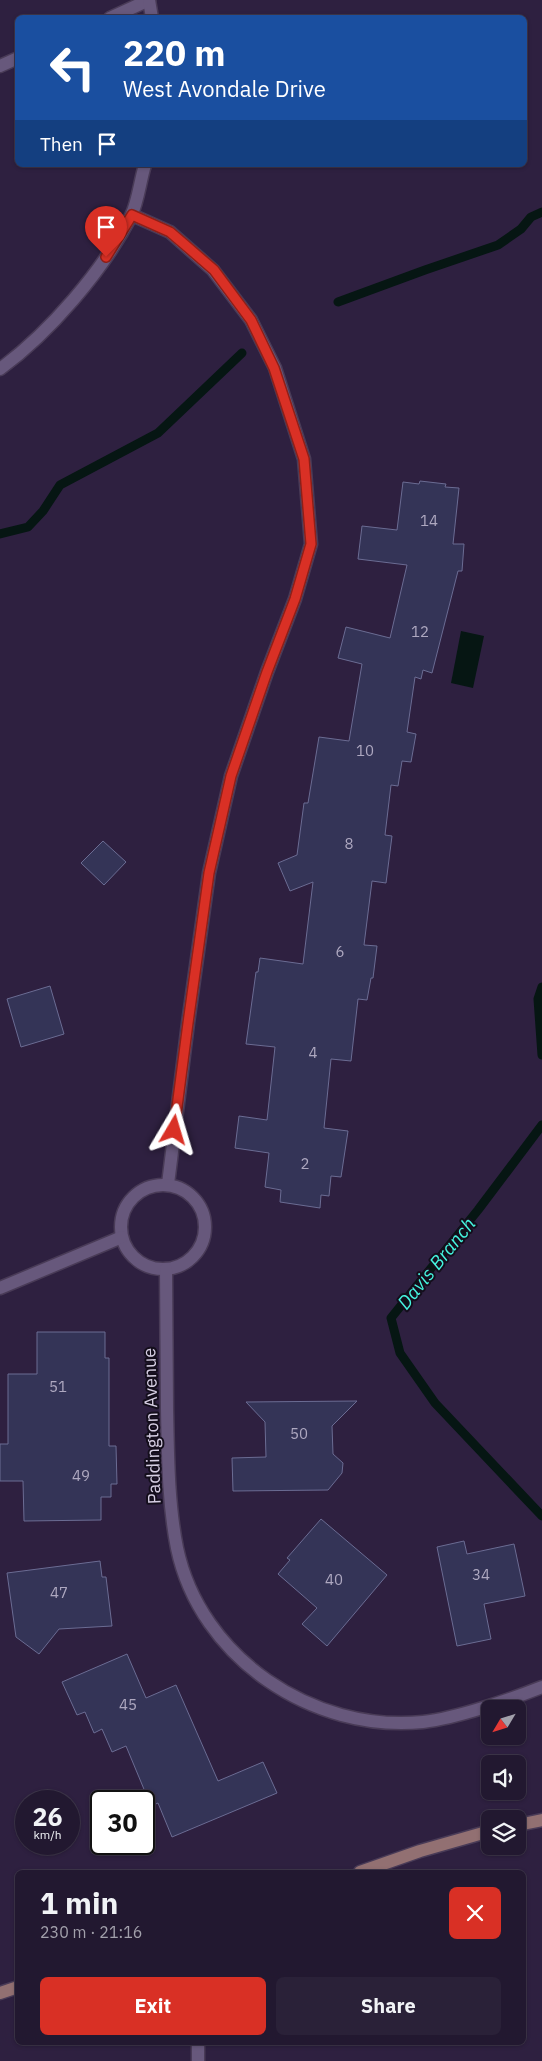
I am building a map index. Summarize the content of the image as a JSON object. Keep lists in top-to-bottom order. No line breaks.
{"streets":{"street":["Paddington Avenue"]},"water":["Davis Branch"],"house_numbers":["14","12","10","8","6","4","2","51","50","49","34","40","47","45"],"north":"bottom left","page":{"turn":["220 m","West Avondale Drive"],"then":"Then","speed":"26 km/h","limit":"30","heading":["1 min","230 m · 21:16"],"buttons":["Exit","Share"]}}
